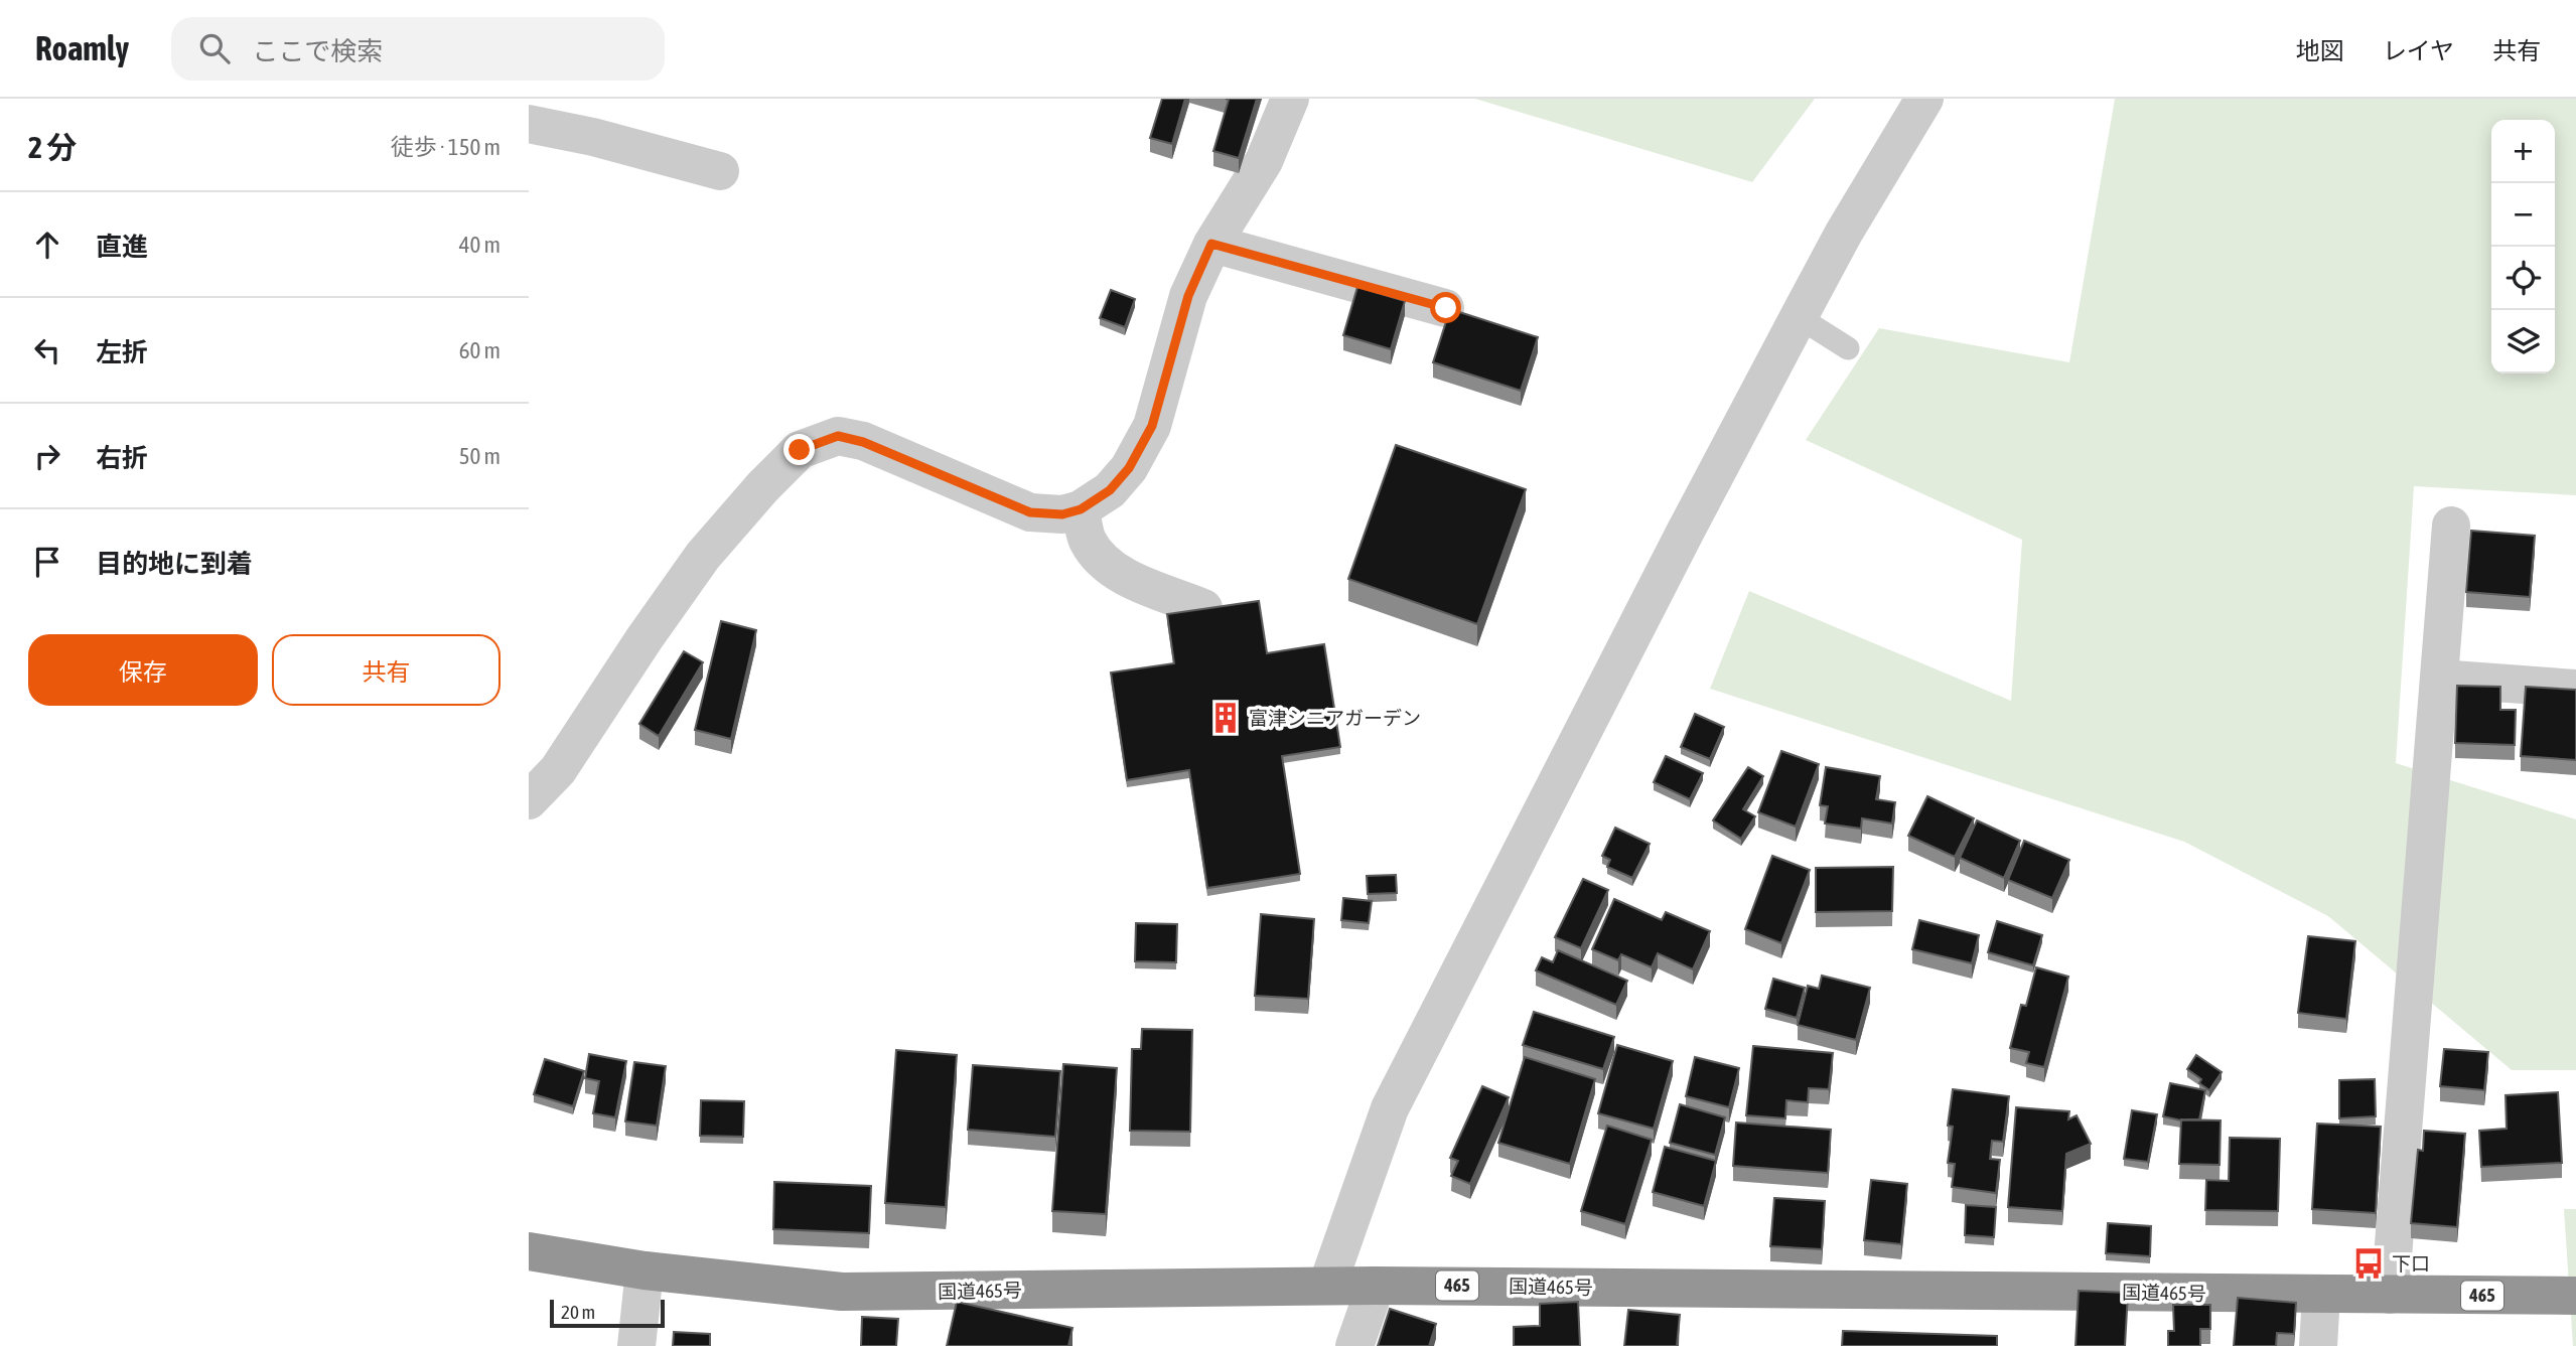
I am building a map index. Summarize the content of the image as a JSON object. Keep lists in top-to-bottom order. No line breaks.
{"streets":{"highway":["465","国道465号"]},"places":{"building":["富津シニアガーデン"],"bus stop":["下口"]},"scale_bar":"20 m","page":{"header":"Roamly","search":"ここで検索","nav":["地図","レイヤ","共有"],"heading":["2 分","徒歩 · 150 m"],"map_buttons":["+","−"],"list":[["直進","40 m"],["左折","60 m"],["右折","50 m"],"目的地に到着"],"buttons":["保存","共有"],"scale":"20 m"}}
